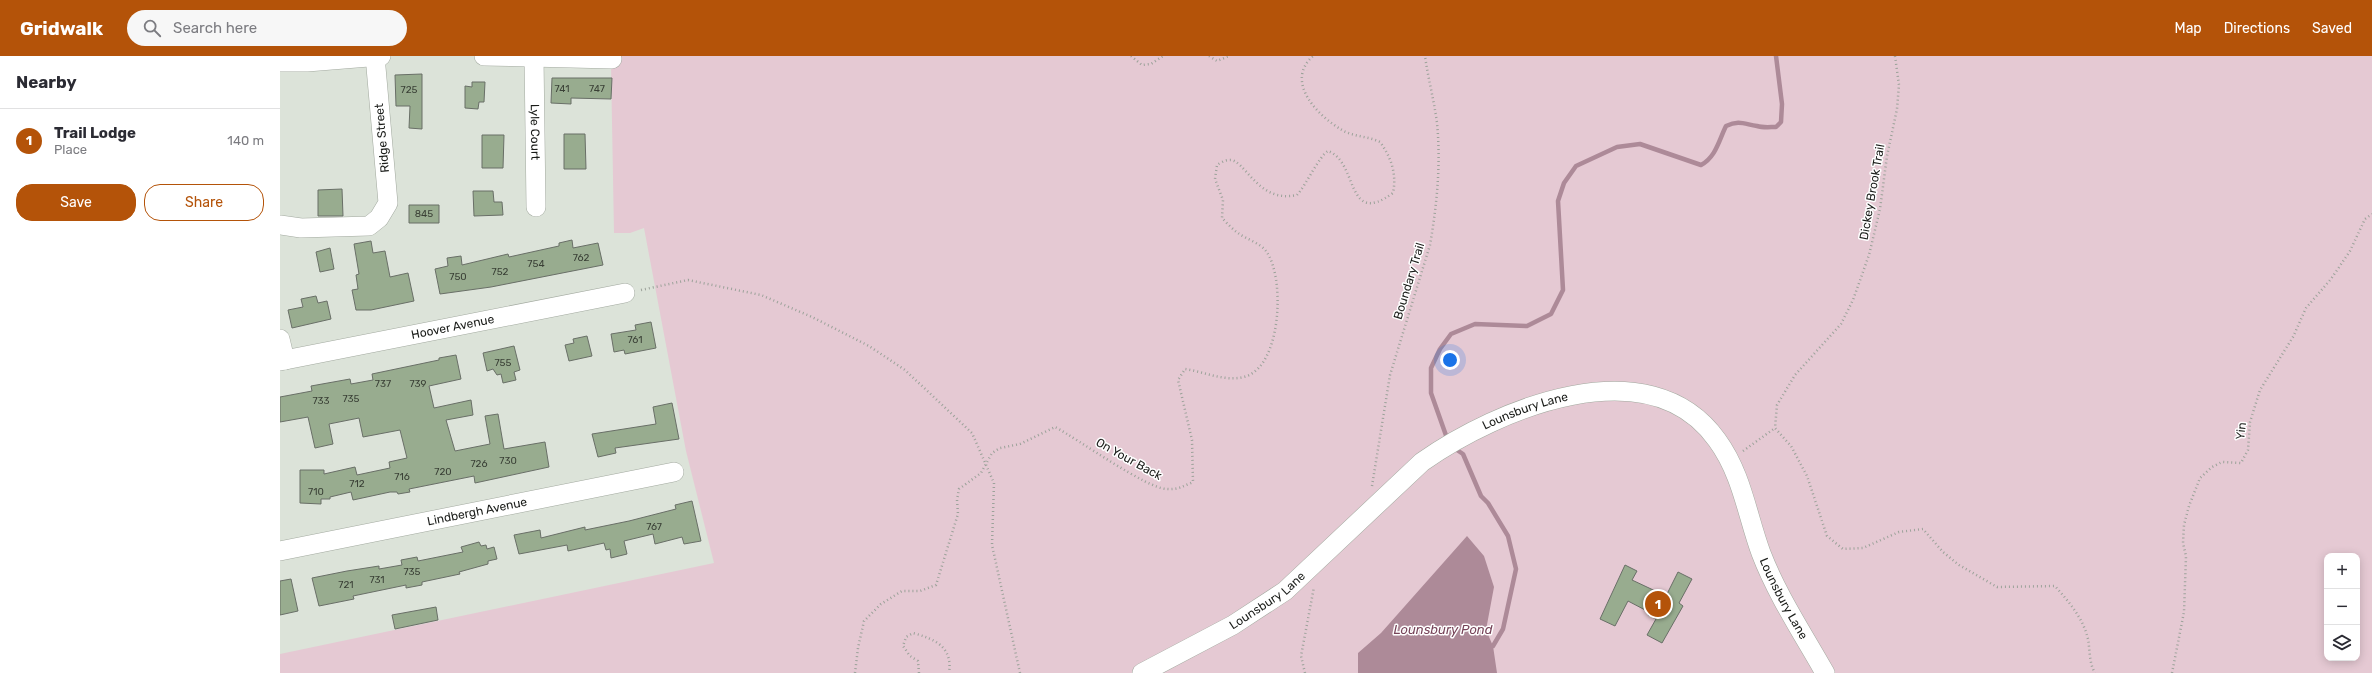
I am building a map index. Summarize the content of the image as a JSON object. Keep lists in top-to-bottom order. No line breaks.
{"streets":{"street":["Lyle Court","Ridge Street","Hoover Avenue","Lounsbury Lane","Lindbergh Avenue"],"path":["Dickey Brook Trail","Boundary Trail","Yin","On Your Back"]},"crossings":[["Boundary Trail","Lounsbury Lane"]],"water":["Lounsbury Pond"],"house_numbers":["741","747","725","845","762","754","752","750","761","755","737","739","735","733","730","726","720","716","712","710","767","735","731","721"],"page":{"header":"Gridwalk","search":"Search here","nav":["Map","Directions","Saved"],"heading":"Nearby","list":[{"mark":"1","name":"Trail Lodge","note":"Place","value":"140 m"}],"buttons":["Save","Share"],"map_buttons":["+","−"],"pins":"1"}}
